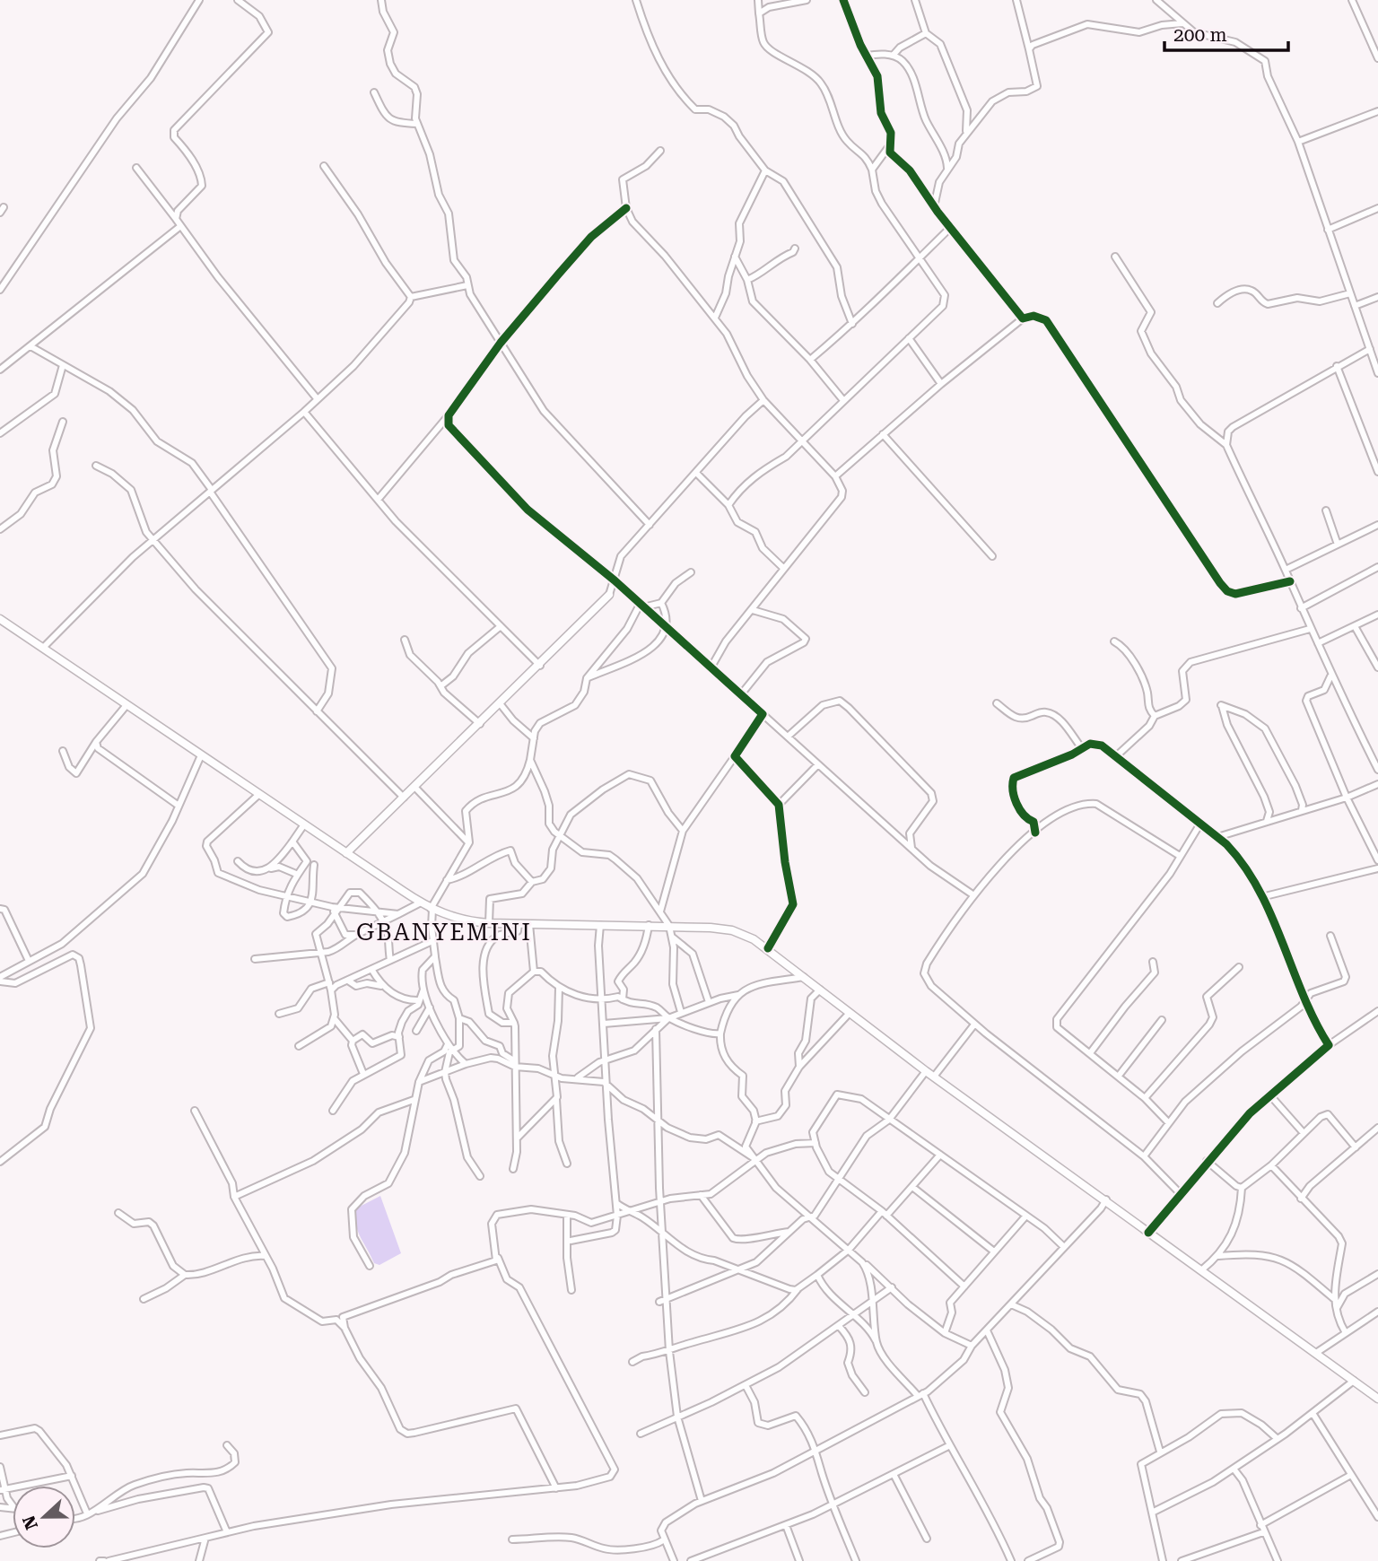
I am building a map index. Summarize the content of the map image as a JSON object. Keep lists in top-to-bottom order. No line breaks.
{"districts":["GBANYEMINI"],"scale_bar":"200 m","north":"left"}
